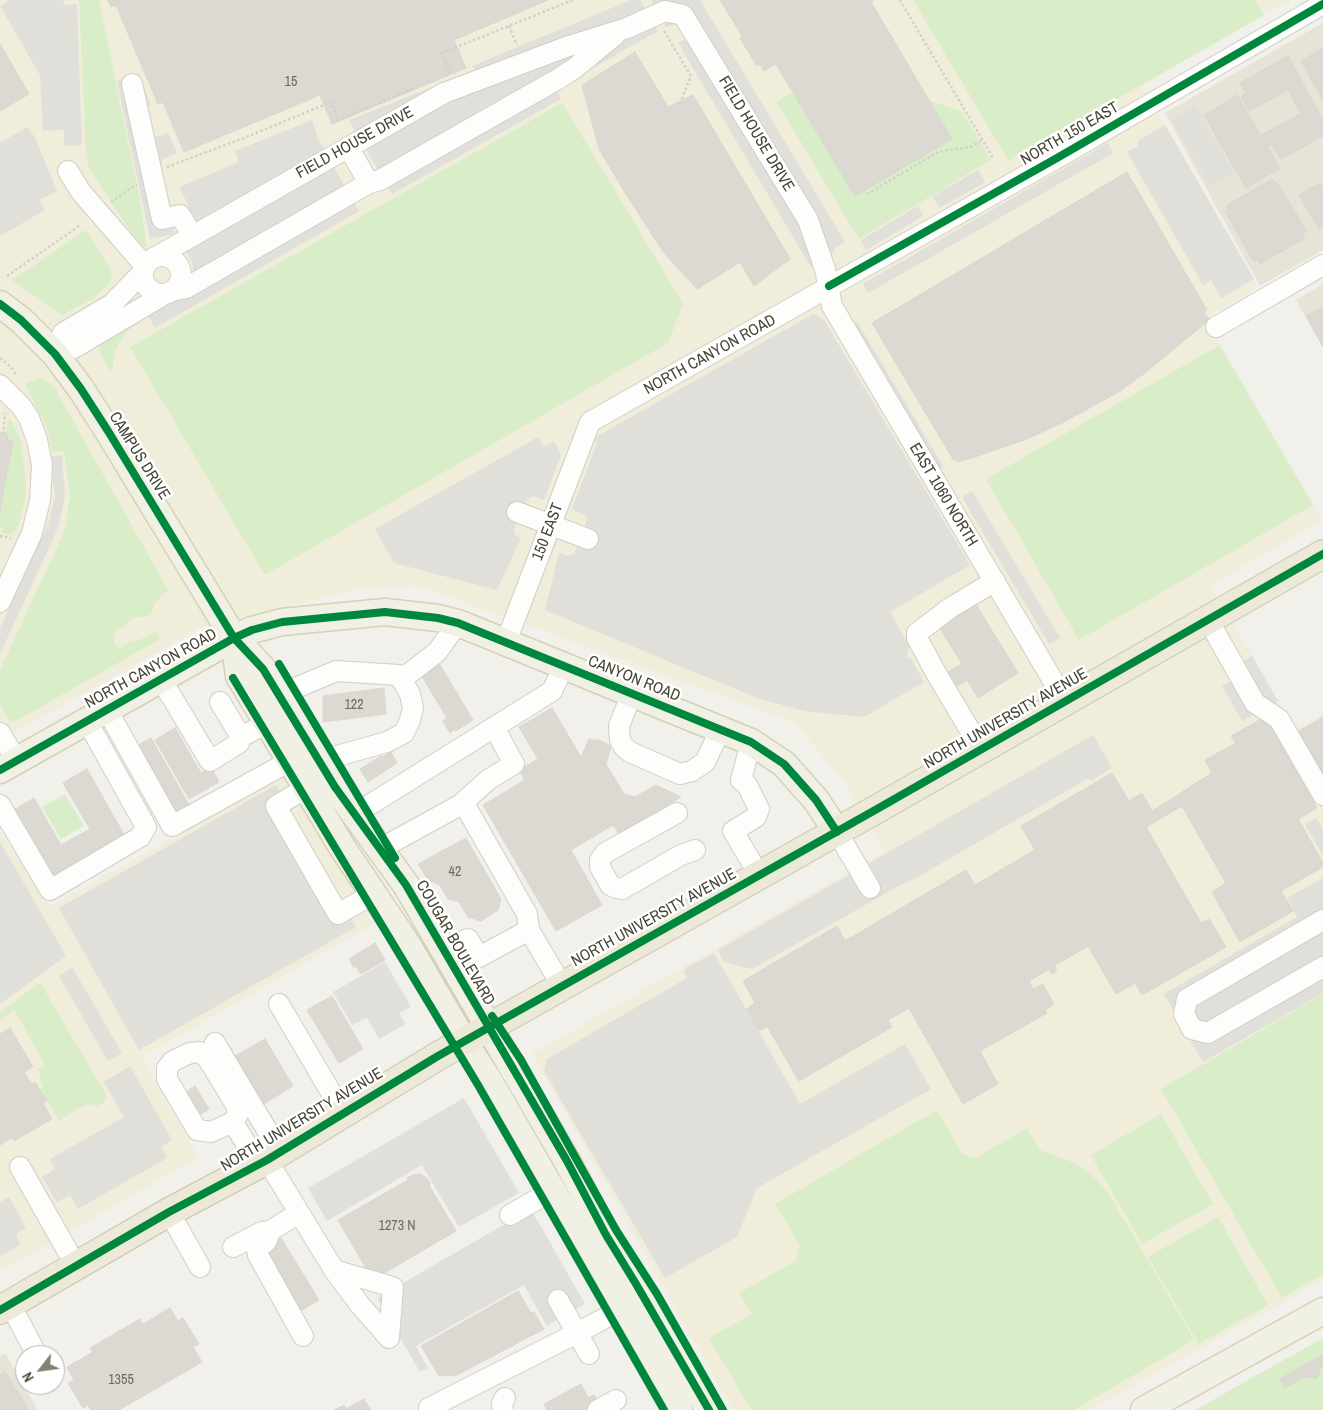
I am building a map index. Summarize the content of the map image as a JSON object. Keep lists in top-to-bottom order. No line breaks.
{"streets":{"highway":["NORTH UNIVERSITY AVENUE"],"main road":["NORTH CANYON ROAD","CAMPUS DRIVE","CANYON ROAD","COUGAR BOULEVARD"],"street":["FIELD HOUSE DRIVE","NORTH 150 EAST","EAST 1060 NORTH","150 EAST"]},"crossings":[["FIELD HOUSE DRIVE","NORTH 150 EAST"],["FIELD HOUSE DRIVE","NORTH CANYON ROAD"],["FIELD HOUSE DRIVE","CAMPUS DRIVE"],["FIELD HOUSE DRIVE","EAST 1060 NORTH"],["NORTH 150 EAST","NORTH CANYON ROAD"],["NORTH 150 EAST","EAST 1060 NORTH"],["NORTH CANYON ROAD","CAMPUS DRIVE"],["NORTH CANYON ROAD","EAST 1060 NORTH"],["NORTH CANYON ROAD","150 EAST"],["NORTH CANYON ROAD","CANYON ROAD"],["NORTH CANYON ROAD","COUGAR BOULEVARD"],["CAMPUS DRIVE","COUGAR BOULEVARD"],["EAST 1060 NORTH","NORTH UNIVERSITY AVENUE"],["150 EAST","CANYON ROAD"],["CANYON ROAD","NORTH UNIVERSITY AVENUE"],["NORTH UNIVERSITY AVENUE","COUGAR BOULEVARD"]],"house_numbers":["15","122","42","1273 N","1355"],"north":"bottom left"}
